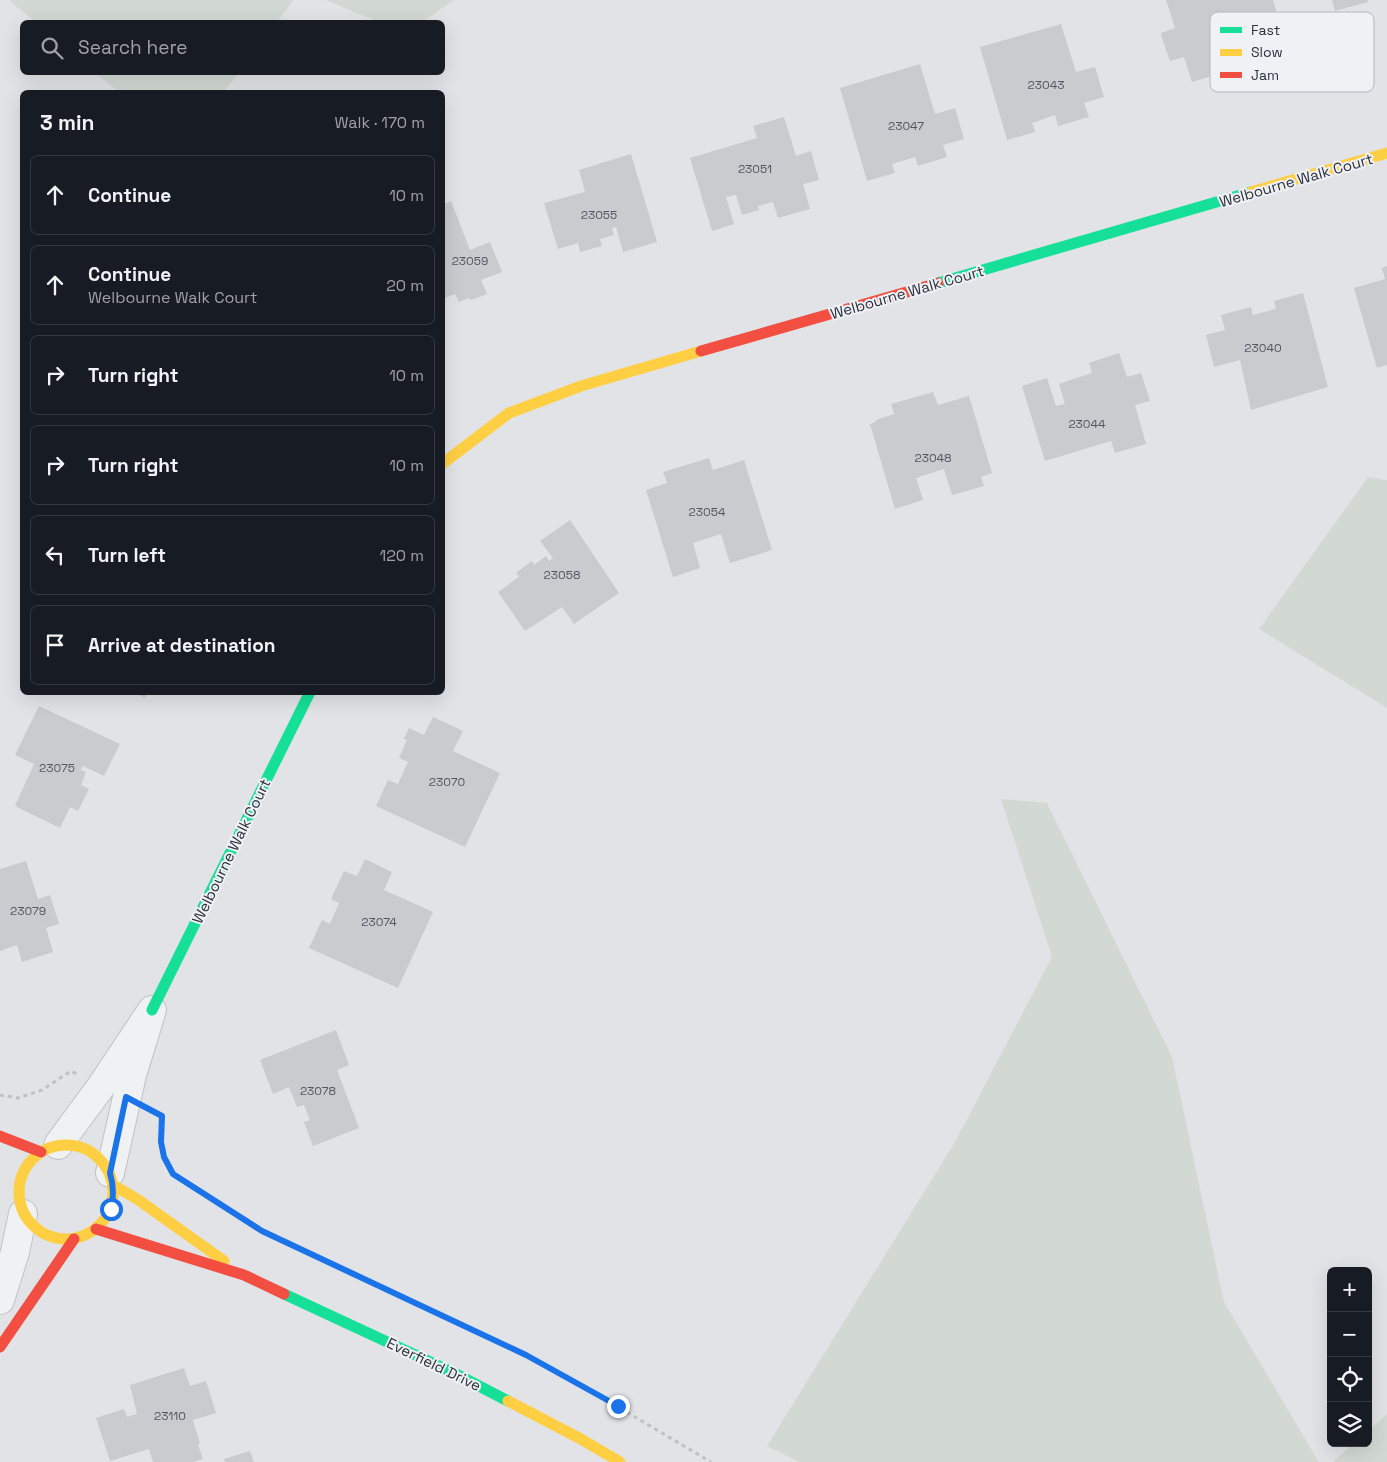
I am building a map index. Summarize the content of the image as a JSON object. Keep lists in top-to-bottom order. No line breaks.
{"streets":{"street":["Welbourne Walk Court","Everfield Drive"]},"crossings":[["Welbourne Walk Court","Everfield Drive"]],"house_numbers":["23043","23047","23051","23055","23059","23040","23044","23048","23054","23058","23075","23070","23079","23074","23078","23110"],"legend":["Fast","Slow","Jam"],"page":{"search":"Search here","heading":["3 min","Walk · 170 m"],"list":[["Continue","10 m"],["Continue","Welbourne Walk Court","20 m"],["Turn right","10 m"],["Turn right","10 m"],["Turn left","120 m"],"Arrive at destination"],"map_buttons":["+","−"]}}
